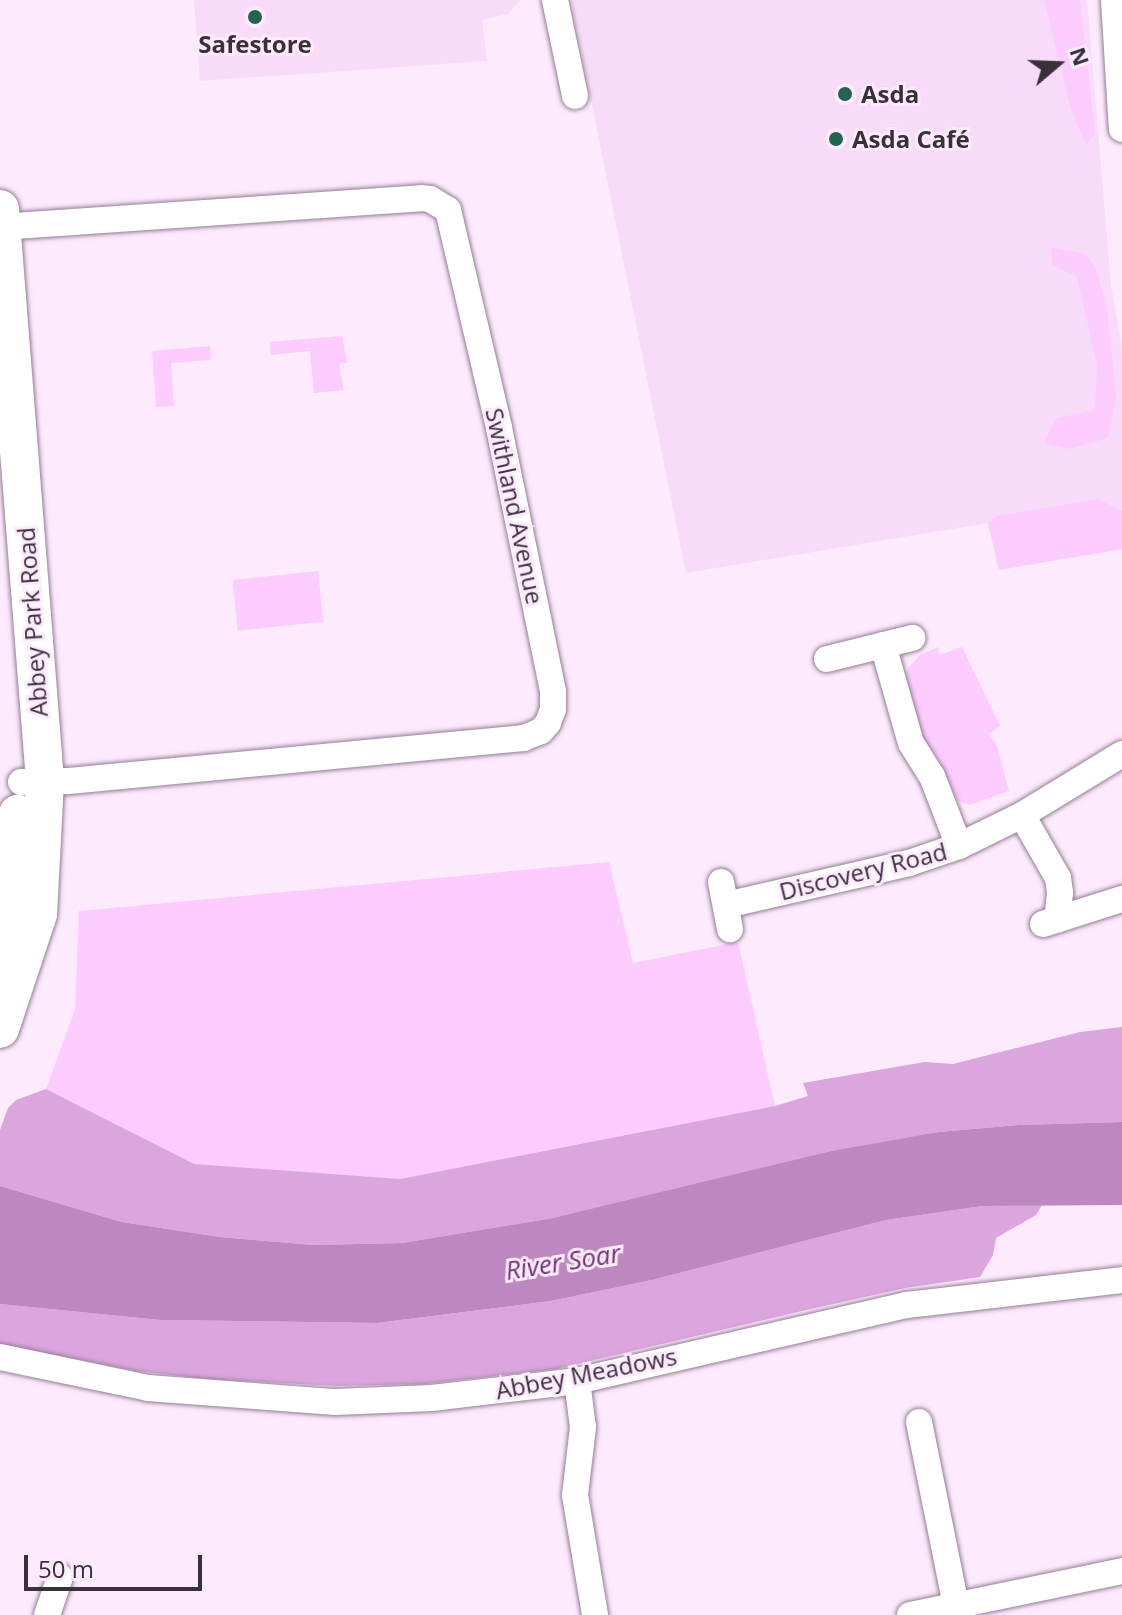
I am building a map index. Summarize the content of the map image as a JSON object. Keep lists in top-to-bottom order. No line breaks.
{"streets":{"main road":["Abbey Park Road"],"street":["Swithland Avenue","Discovery Road","Abbey Meadows"]},"crossings":[["Swithland Avenue","Abbey Park Road"]],"water":["River Soar"],"places":["Safestore","Asda","Asda Café"],"scale_bar":"50 m","north":"right"}
